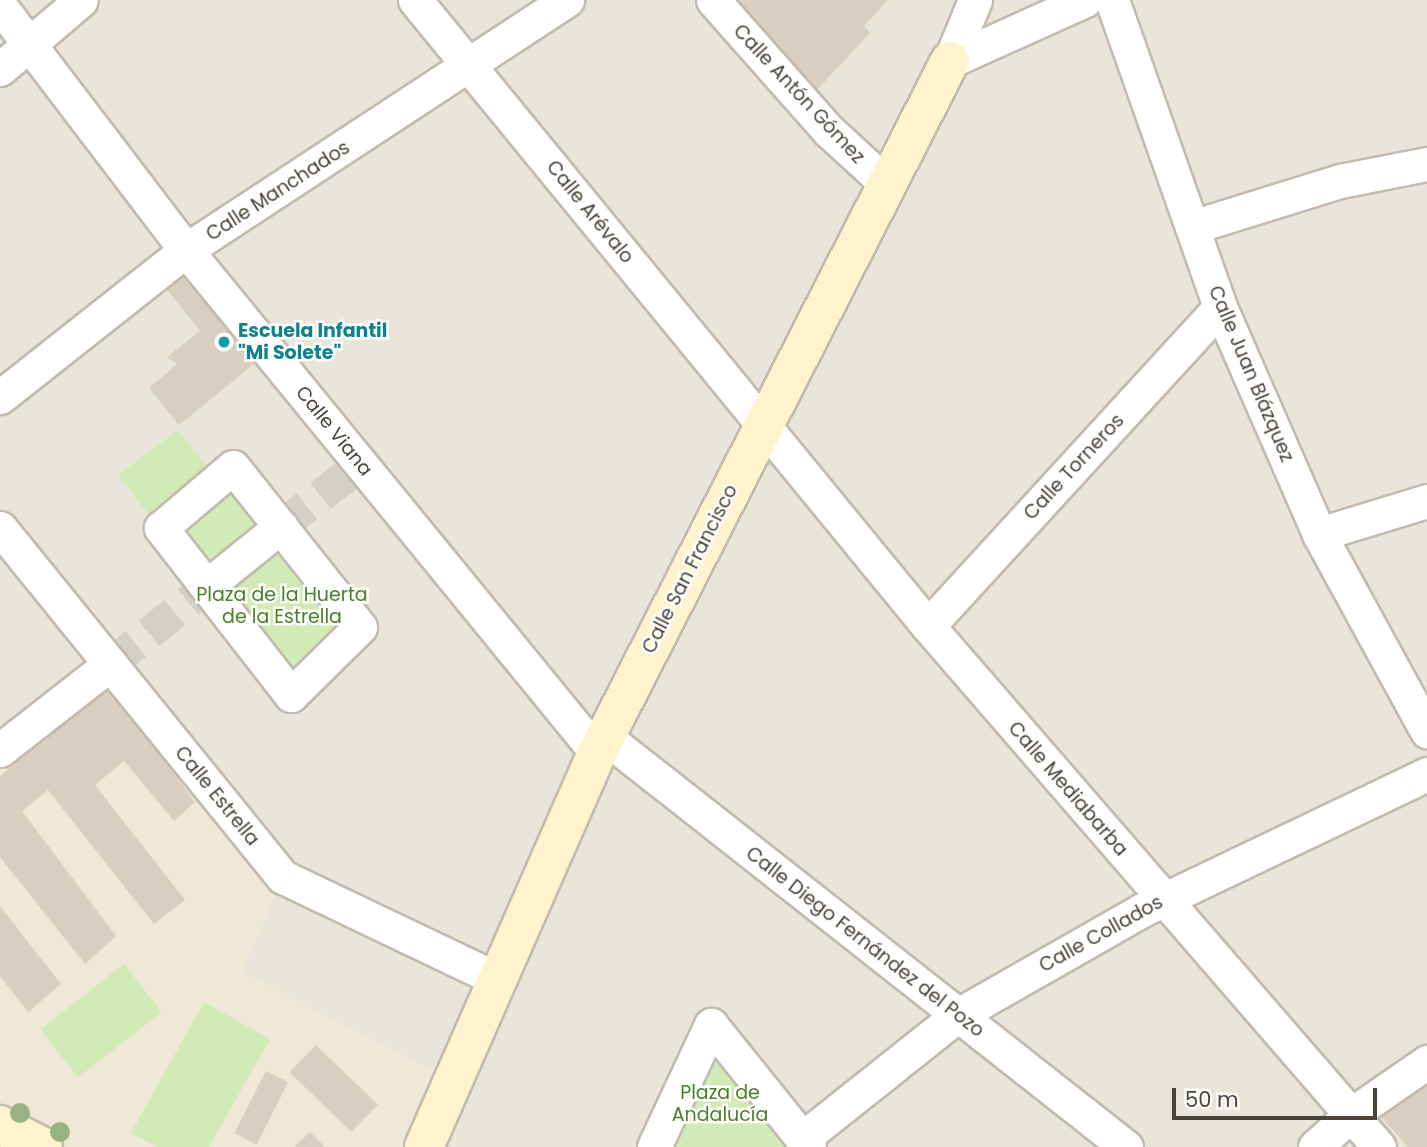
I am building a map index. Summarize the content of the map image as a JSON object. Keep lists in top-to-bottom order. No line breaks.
{"streets":{"street":["Calle Antón Gómez","Calle Manchados","Calle Arévalo","Calle Juan Blázquez","Calle Viana","Calle Torneros","Calle San Francisco","Calle Mediabarba","Calle Estrella","Calle Collados","Calle Diego Fernández del Pozo"]},"crossings":[["Calle Antón Gómez","Calle San Francisco"],["Calle Manchados","Calle Arévalo"],["Calle Manchados","Calle Viana"],["Calle Arévalo","Calle San Francisco"],["Calle Arévalo","Calle Mediabarba"],["Calle Juan Blázquez","Calle Torneros"],["Calle Viana","Calle San Francisco"],["Calle Viana","Calle Diego Fernández del Pozo"],["Calle Torneros","Calle Mediabarba"],["Calle San Francisco","Calle Mediabarba"],["Calle San Francisco","Calle Estrella"],["Calle San Francisco","Calle Diego Fernández del Pozo"],["Calle Mediabarba","Calle Collados"],["Calle Collados","Calle Diego Fernández del Pozo"]],"parks":["Plaza de la Huerta de la Estrella","Plaza de Andalucía"],"places":["Escuela Infantil \"Mi Solete\""],"scale_bar":"50 m"}
